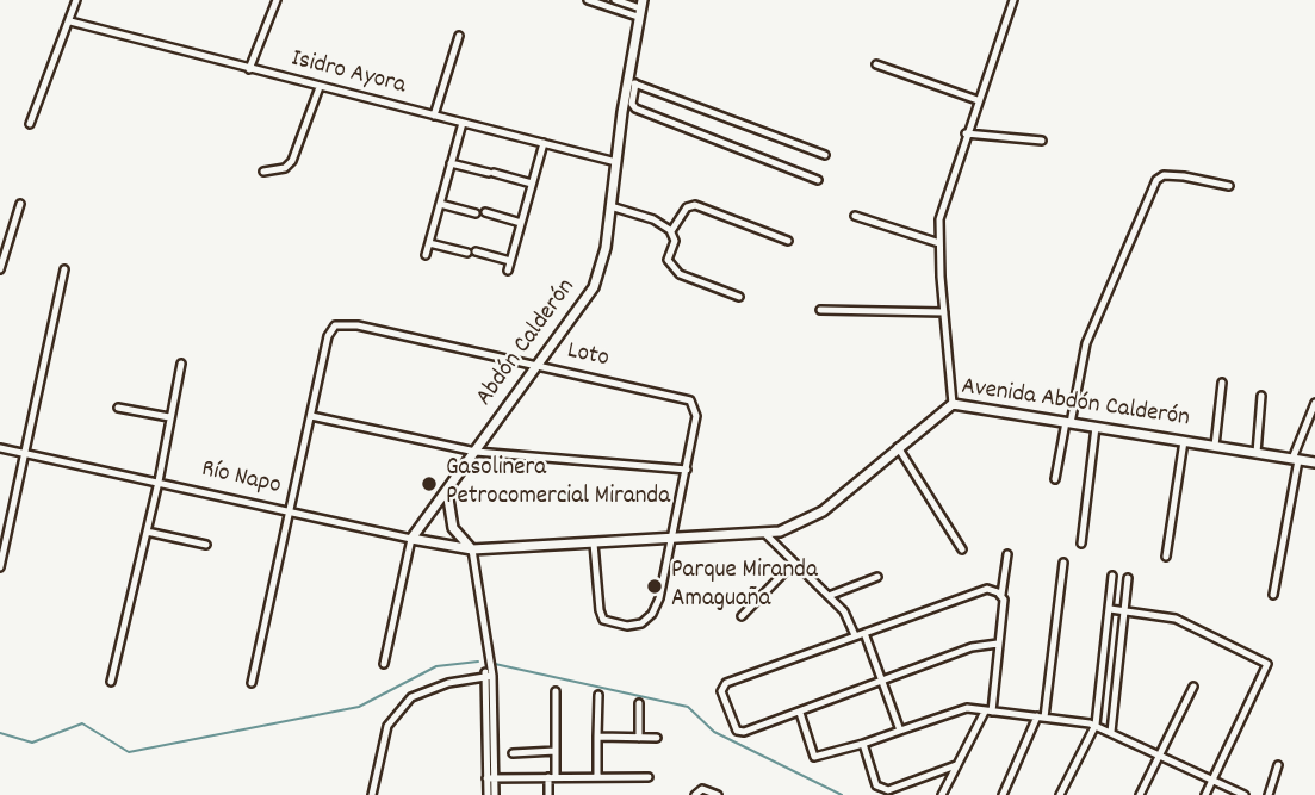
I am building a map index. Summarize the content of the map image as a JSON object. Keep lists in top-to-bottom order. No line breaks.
{"streets":{"street":["Isidro Ayora","Abdón Calderón","Loto","Avenida Abdón Calderón","Río Napo"]},"crossings":[["Isidro Ayora","Abdón Calderón"],["Abdón Calderón","Loto"],["Abdón Calderón","Río Napo"],["Loto","Avenida Abdón Calderón"],["Avenida Abdón Calderón","Río Napo"]],"places":["Gasolinera Petrocomercial Miranda","Parque Miranda Amaguaña"]}
